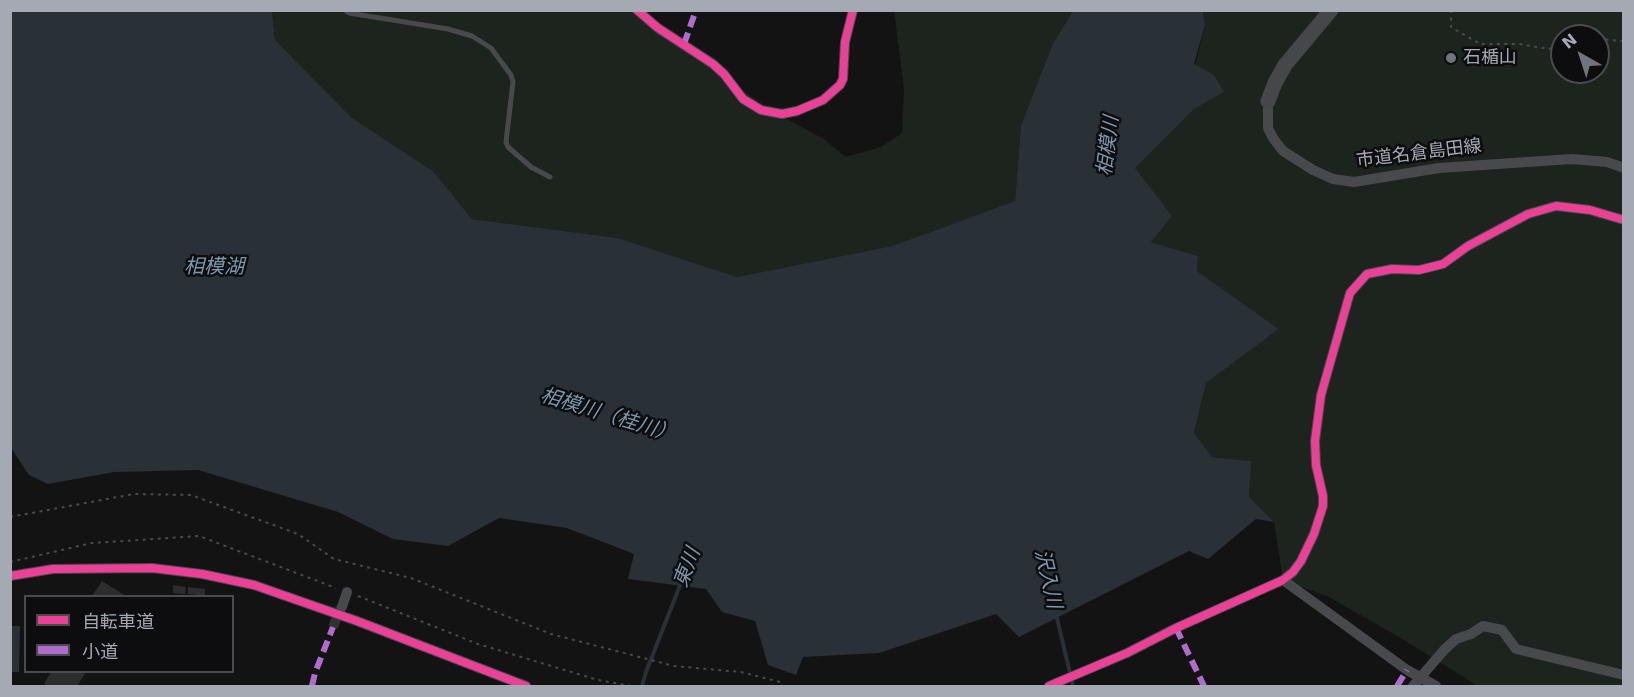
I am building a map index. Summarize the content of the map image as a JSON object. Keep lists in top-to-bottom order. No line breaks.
{"streets":{"street":["市道名倉島田線"]},"water":["相模川","相模湖","相模川（桂川）","東川","沢入川"],"places":["石楯山"],"legend":["自転車道","小道"],"north":"top left"}
